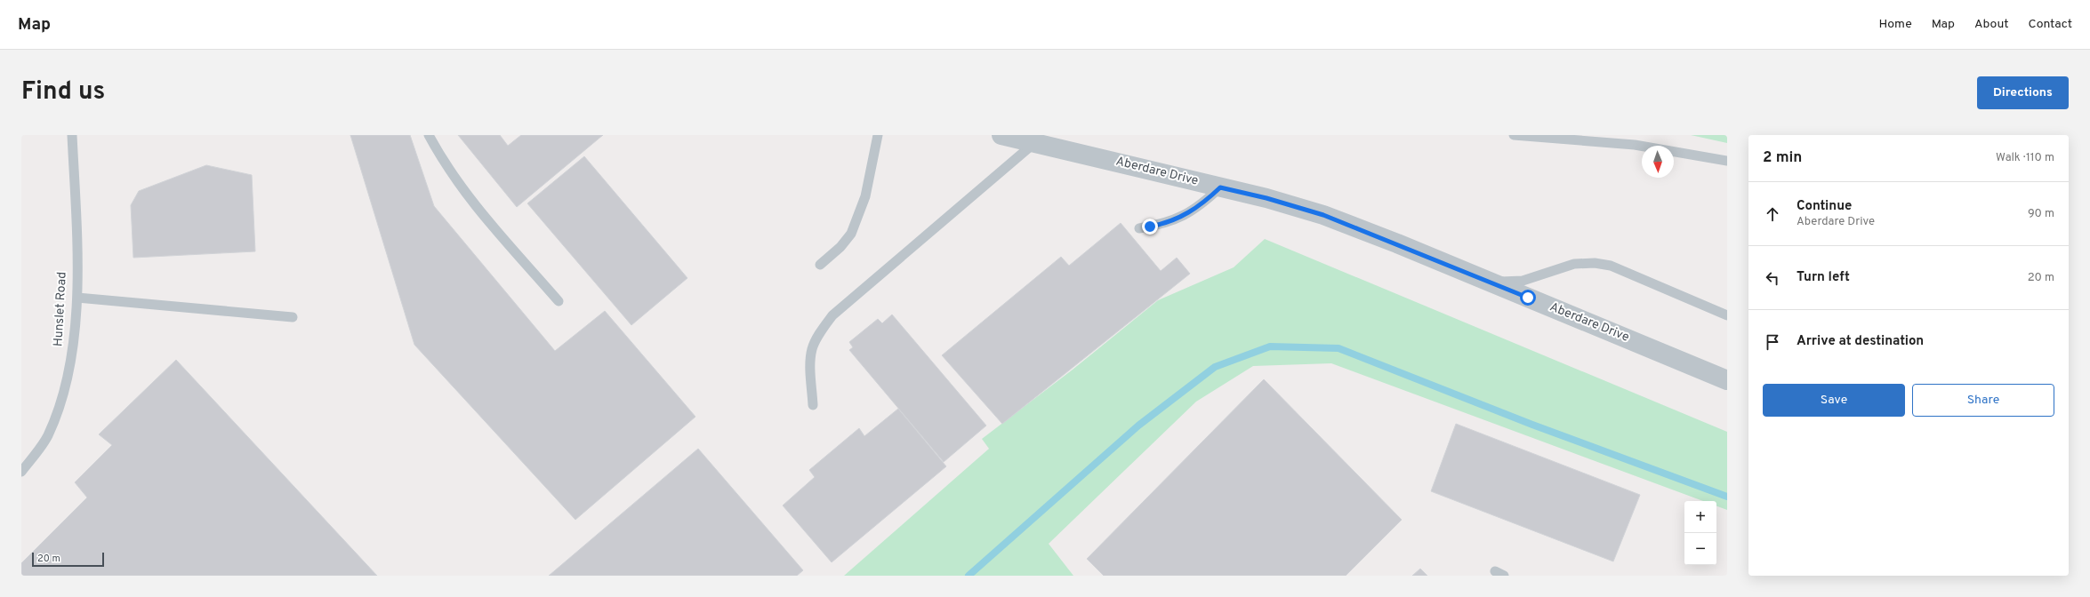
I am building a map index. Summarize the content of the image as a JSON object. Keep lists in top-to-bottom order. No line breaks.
{"streets":{"street":["Aberdare Drive"],"lane":["Hunslet Road"]},"scale_bar":"20 m","north":"bottom","page":{"header":"Map","nav":["Home","Map","About","Contact"],"title":"Find us","buttons":["Directions",["Save","Share"]],"heading":["2 min","Walk · 110 m"],"list":[["Continue","Aberdare Drive","90 m"],["Turn left","20 m"],"Arrive at destination"],"map_buttons":["+","−"],"scale":"20 m"}}
